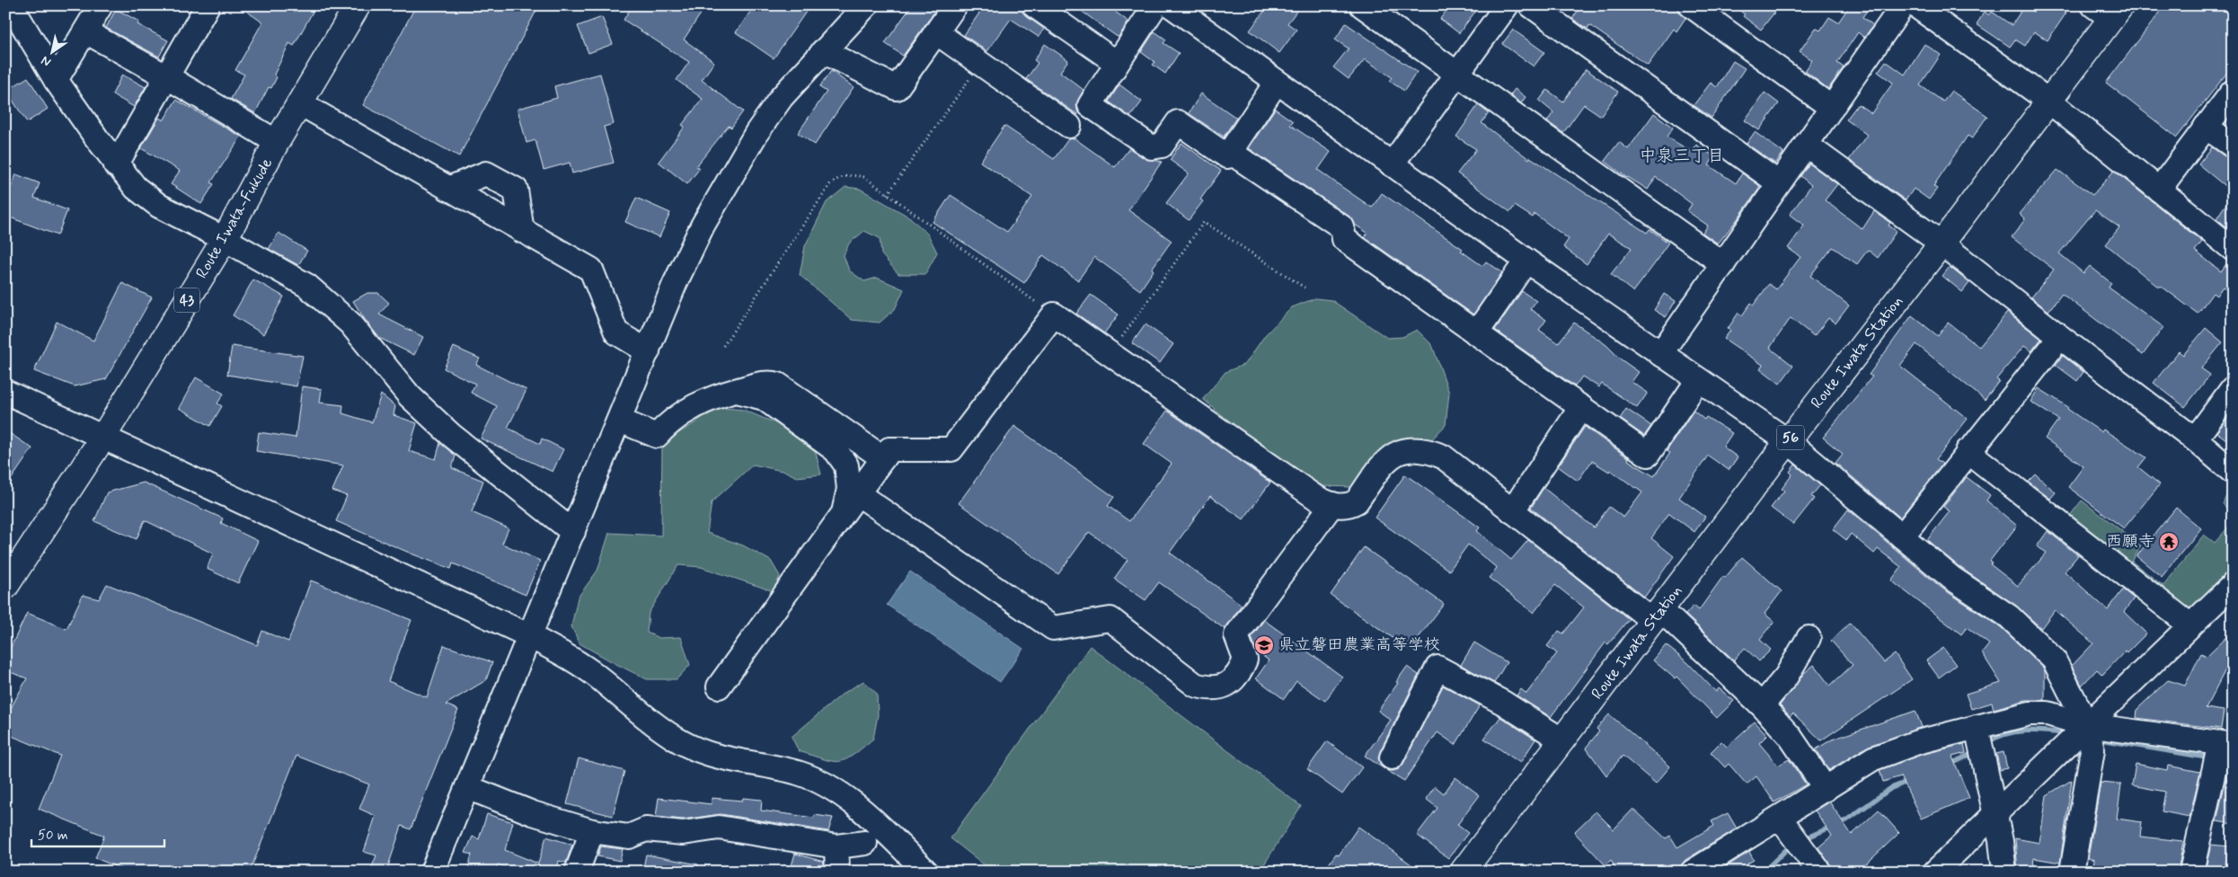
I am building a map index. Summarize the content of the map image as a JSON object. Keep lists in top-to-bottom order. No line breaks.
{"streets":{"main road":["Route Iwata-Fukude","43","Route Iwata Station","56"]},"districts":["中泉三丁目"],"places":{"temple":["西願寺"],"school or university":["県立磐田農業高等学校"]},"scale_bar":"50 m","north":"bottom left"}
